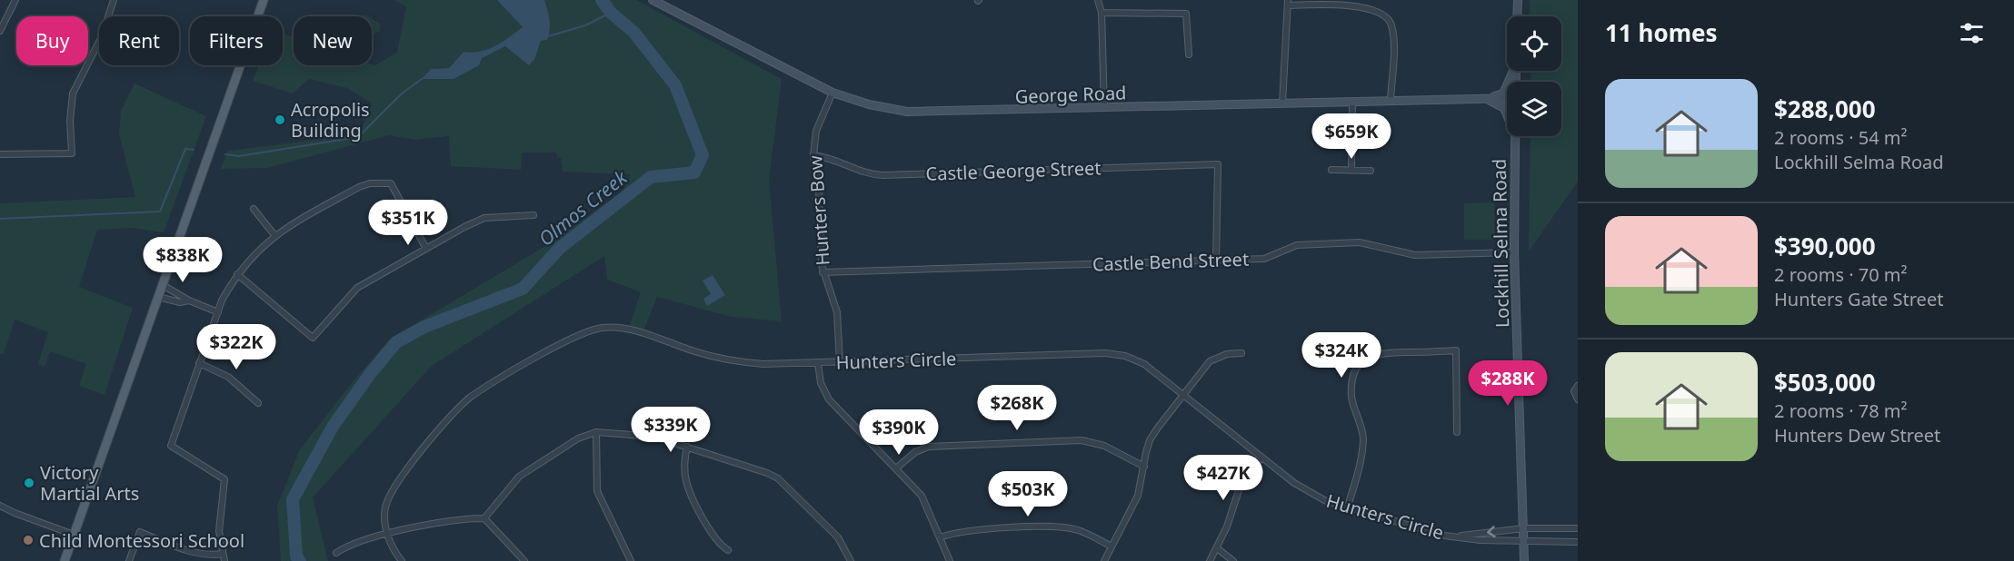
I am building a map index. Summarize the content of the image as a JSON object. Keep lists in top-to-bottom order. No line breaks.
{"streets":{"street":["George Road","Castle George Street","Hunters Bow","Lockhill Selma Road","Castle Bend Street","Hunters Circle"]},"crossings":[["George Road","Hunters Bow"],["Castle George Street","Hunters Bow"],["Castle George Street","Castle Bend Street"],["Hunters Bow","Castle Bend Street"],["Hunters Bow","Hunters Circle"],["Lockhill Selma Road","Castle Bend Street"],["Lockhill Selma Road","Hunters Circle"]],"water":["Olmos Creek"],"places":["Acropolis Building","Victory Martial Arts","Child Montessori School"],"page":{"heading":"11 homes","chip":["Buy","Rent","Filters","New"],"list":[{"name":"$288,000","note":"2 rooms · 54 m² · Lockhill Selma Road"},{"name":"$390,000","note":"2 rooms · 70 m² · Hunters Gate Street"},{"name":"$503,000","note":"2 rooms · 78 m² · Hunters Dew Street"}],"price":["$659K","$351K","$838K","$322K","$324K","$288K","$268K","$339K","$390K","$427K","$503K"]}}
